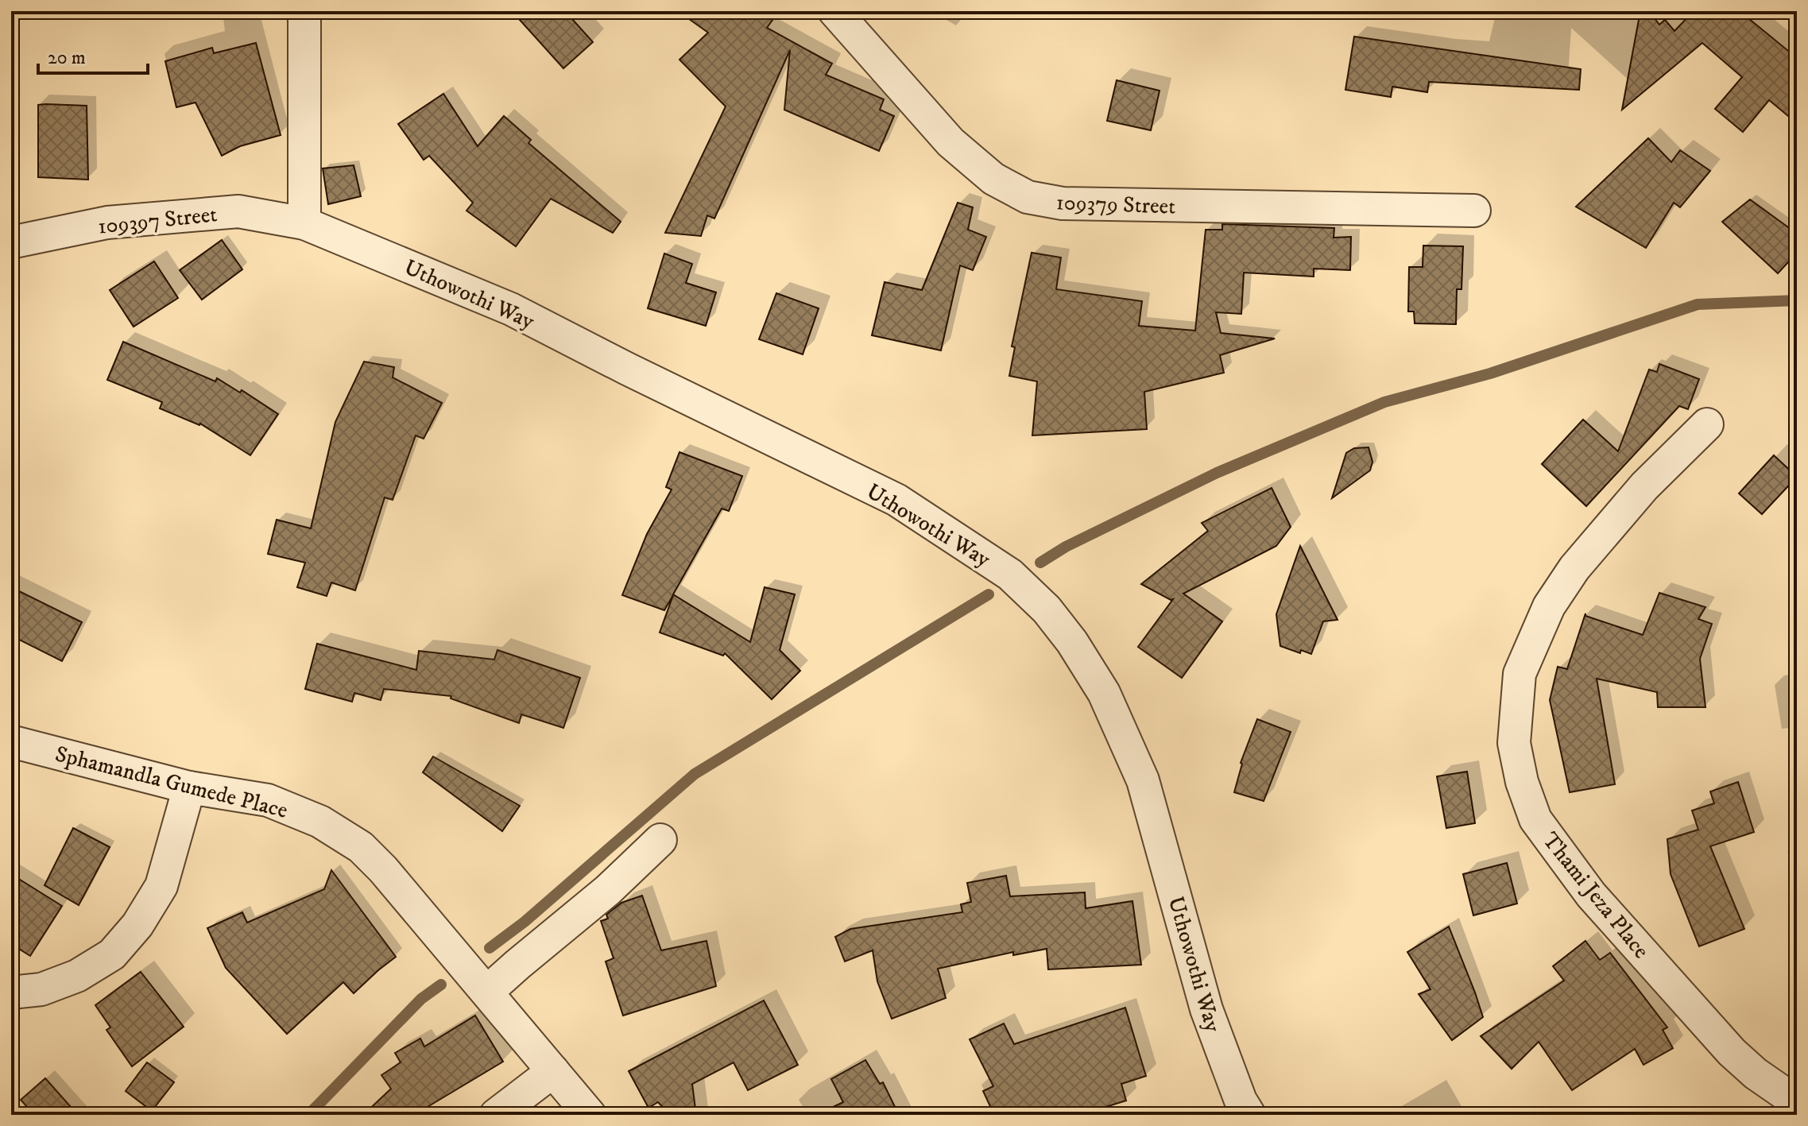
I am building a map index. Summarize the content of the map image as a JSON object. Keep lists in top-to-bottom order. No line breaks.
{"streets":{"street":["109379 Street","109397 Street","Uthowothi Way","Sphamandla Gumede Place","Thami Jeza Place"]},"crossings":[["109397 Street","Uthowothi Way"]],"scale_bar":"20 m"}
